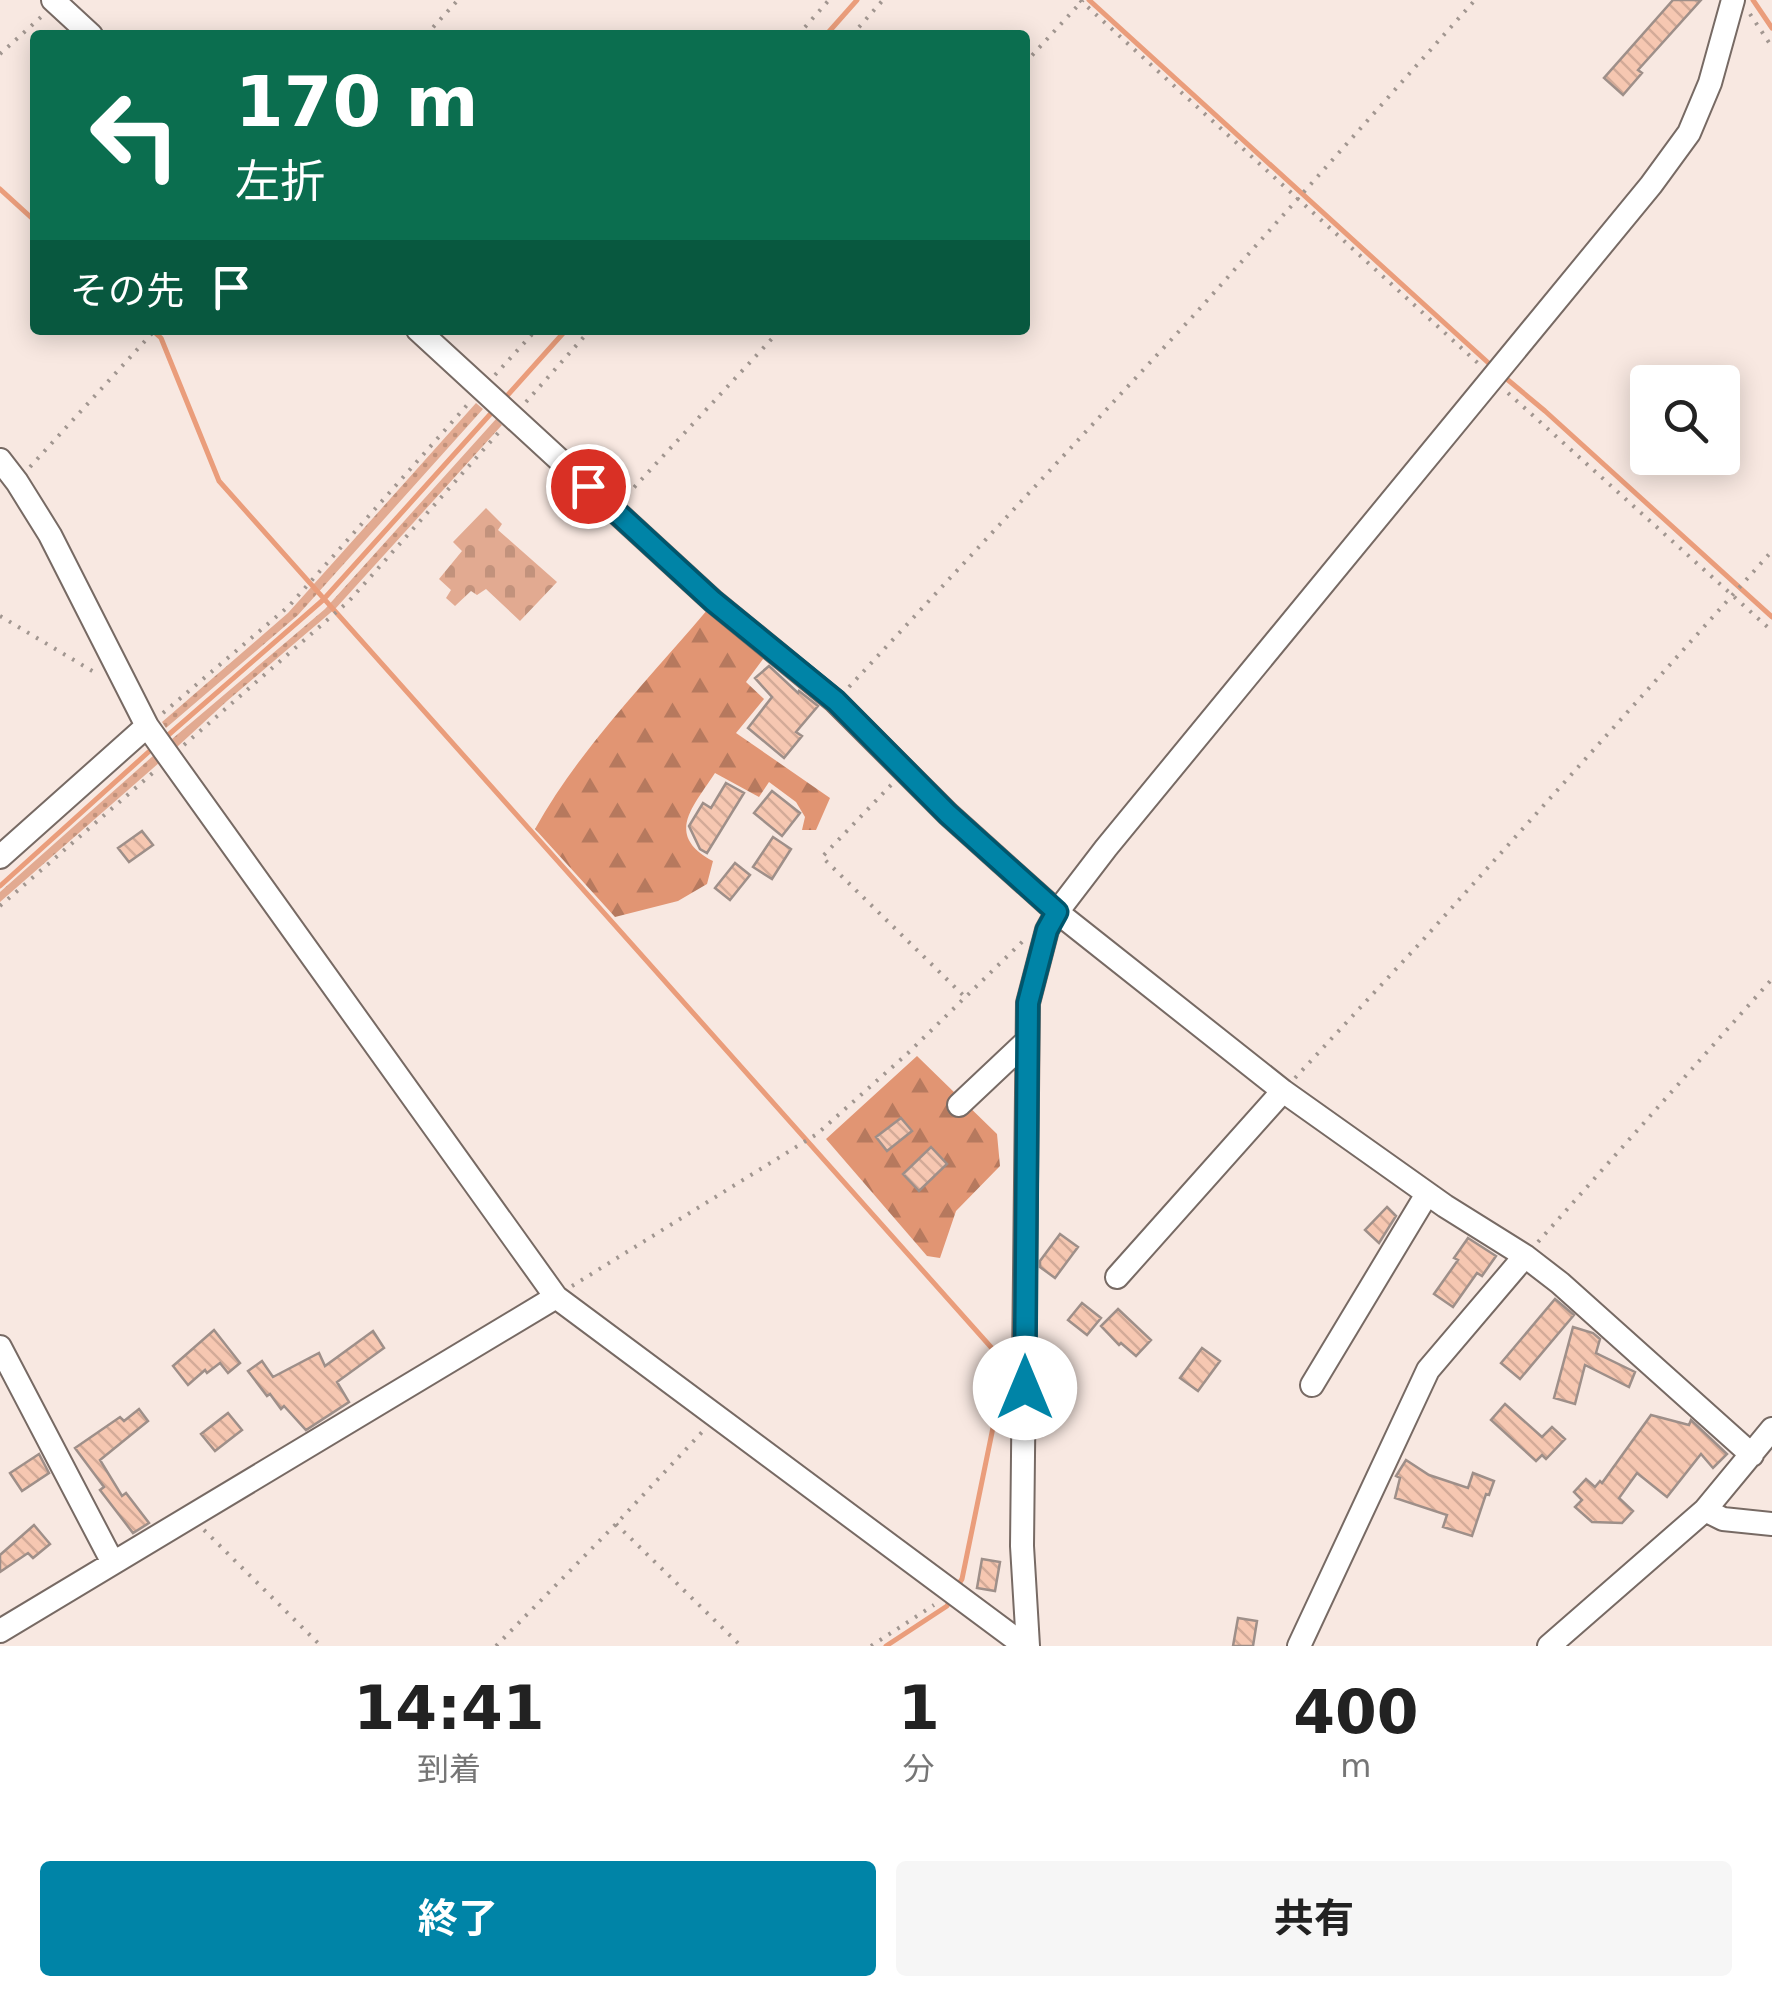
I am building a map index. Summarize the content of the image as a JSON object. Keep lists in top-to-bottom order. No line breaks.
{"page":{"turn":["170 m","左折"],"then":"その先","eta":["14:41","到着","1","分","400","m"],"buttons":["終了","共有"]}}
